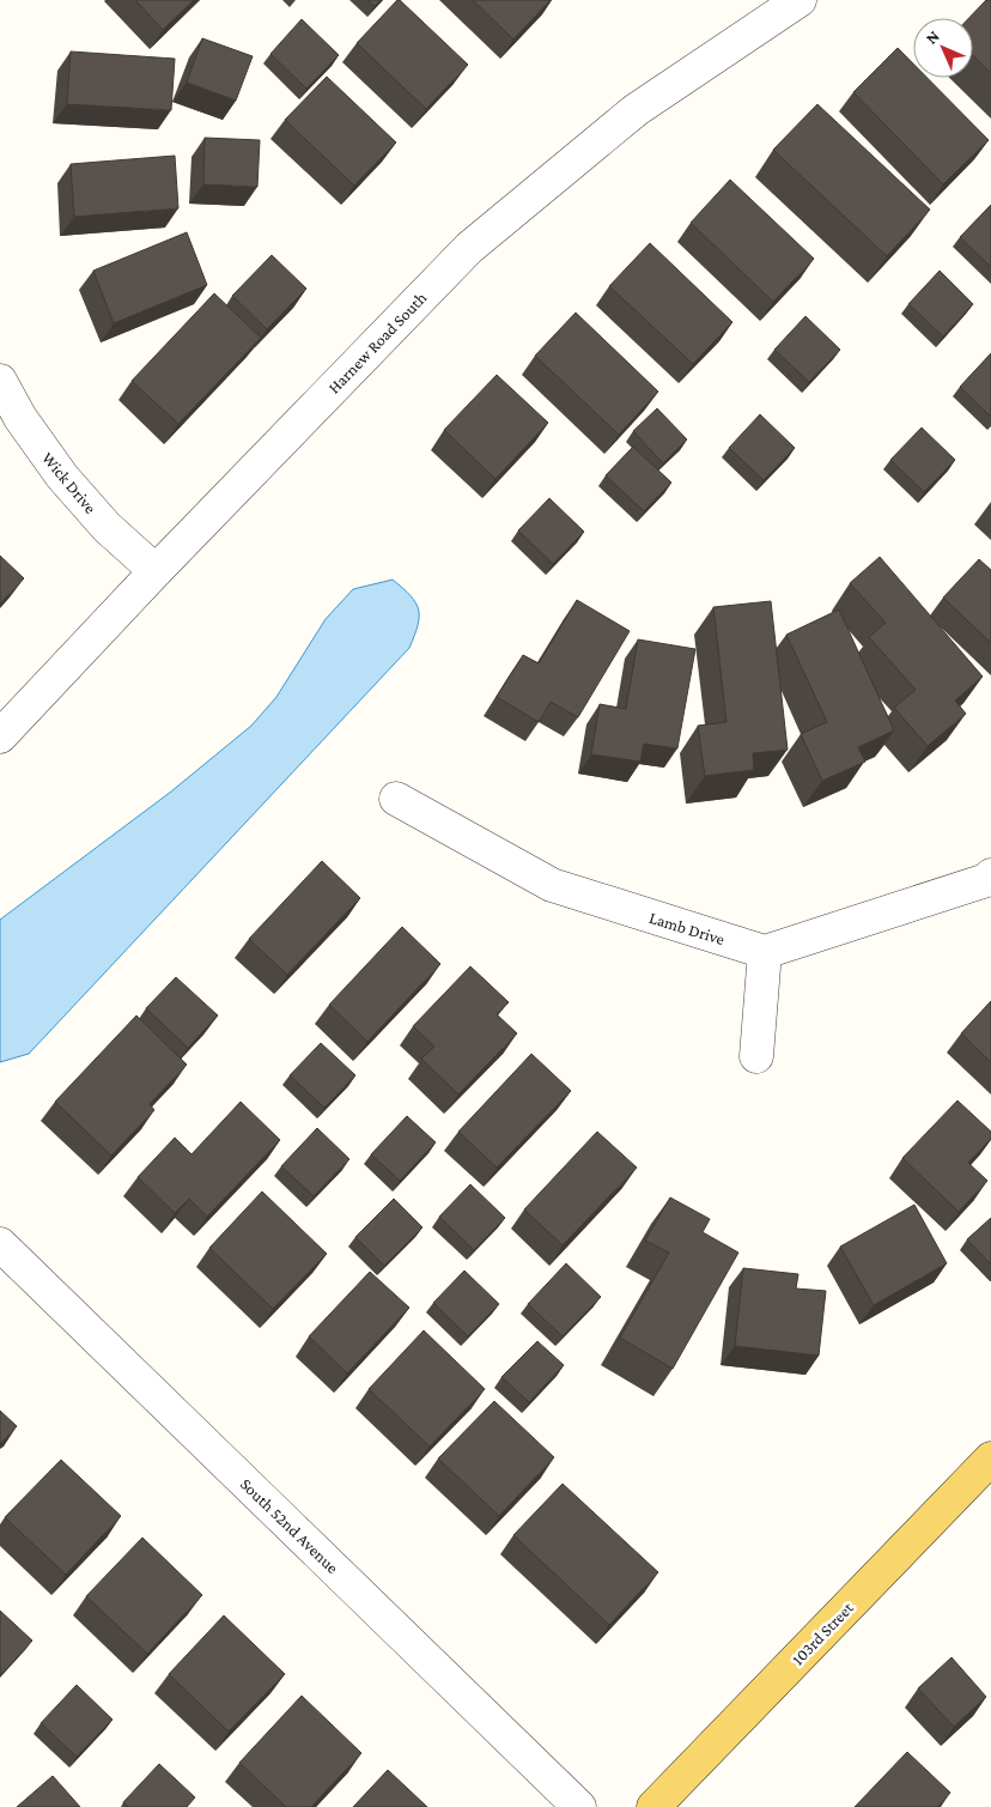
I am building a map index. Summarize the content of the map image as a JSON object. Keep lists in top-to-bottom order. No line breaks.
{"streets":{"main road":["103rd Street"],"street":["Harnew Road South","Wick Drive","Lamb Drive","South 52nd Avenue"]},"crossings":[["Harnew Road South","Wick Drive"]],"north":"top left"}
